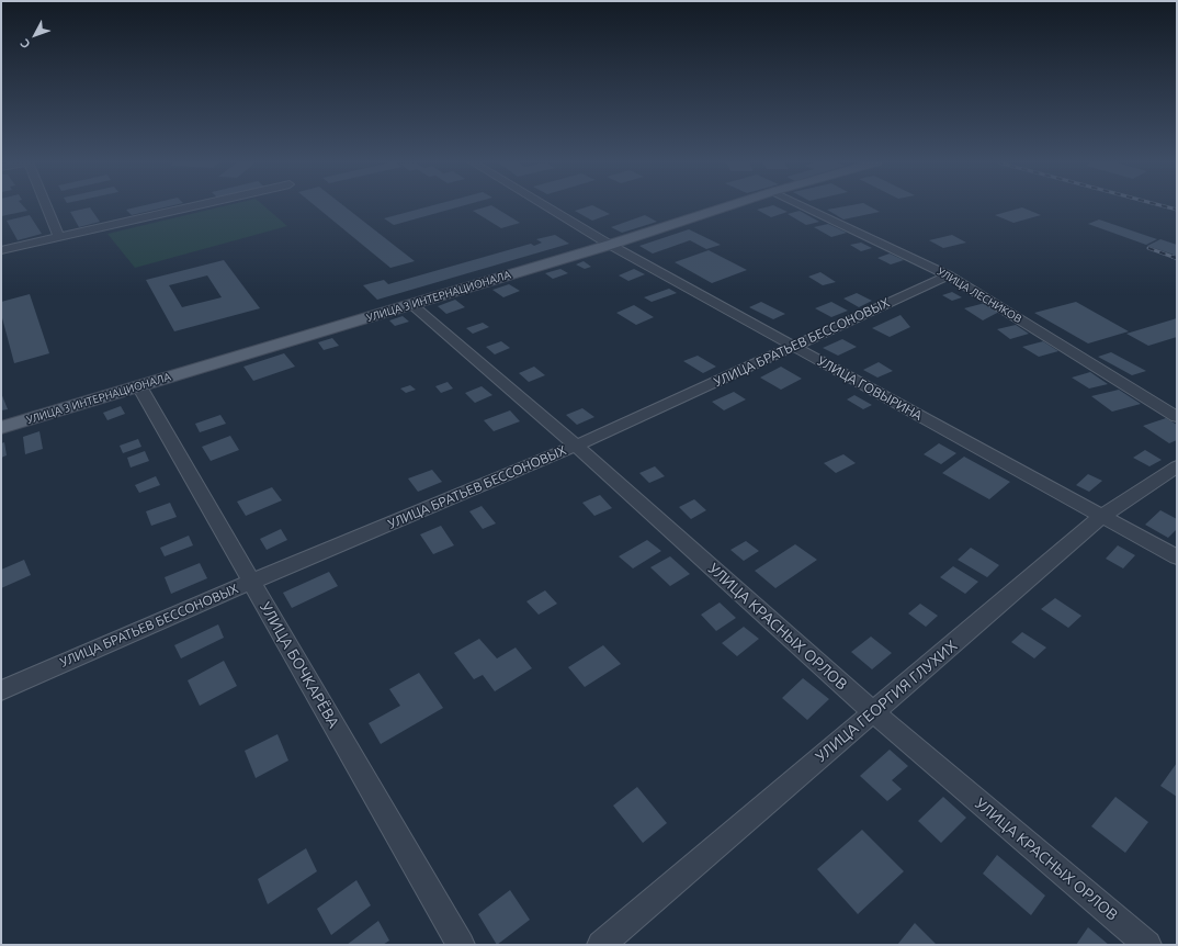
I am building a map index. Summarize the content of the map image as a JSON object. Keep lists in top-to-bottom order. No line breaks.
{"streets":{"main road":["УЛИЦА 3 ИНТЕРНАЦИОНАЛА"],"street":["УЛИЦА ЛЕСНИКОВ","УЛИЦА БРАТЬЕВ БЕССОНОВЫХ","УЛИЦА ГОВЫРИНА","УЛИЦА КРАСНЫХ ОРЛОВ","УЛИЦА БОЧКАРЁВА","УЛИЦА ГЕОРГИЯ ГЛУХИХ"]},"crossings":[["УЛИЦА ЛЕСНИКОВ","УЛИЦА БРАТЬЕВ БЕССОНОВЫХ"],["УЛИЦА 3 ИНТЕРНАЦИОНАЛА","УЛИЦА ГОВЫРИНА"],["УЛИЦА 3 ИНТЕРНАЦИОНАЛА","УЛИЦА КРАСНЫХ ОРЛОВ"],["УЛИЦА 3 ИНТЕРНАЦИОНАЛА","УЛИЦА БОЧКАРЁВА"],["УЛИЦА БРАТЬЕВ БЕССОНОВЫХ","УЛИЦА ГОВЫРИНА"],["УЛИЦА БРАТЬЕВ БЕССОНОВЫХ","УЛИЦА КРАСНЫХ ОРЛОВ"],["УЛИЦА БРАТЬЕВ БЕССОНОВЫХ","УЛИЦА БОЧКАРЁВА"],["УЛИЦА ГОВЫРИНА","УЛИЦА ГЕОРГИЯ ГЛУХИХ"],["УЛИЦА КРАСНЫХ ОРЛОВ","УЛИЦА ГЕОРГИЯ ГЛУХИХ"]],"north":"bottom left"}
